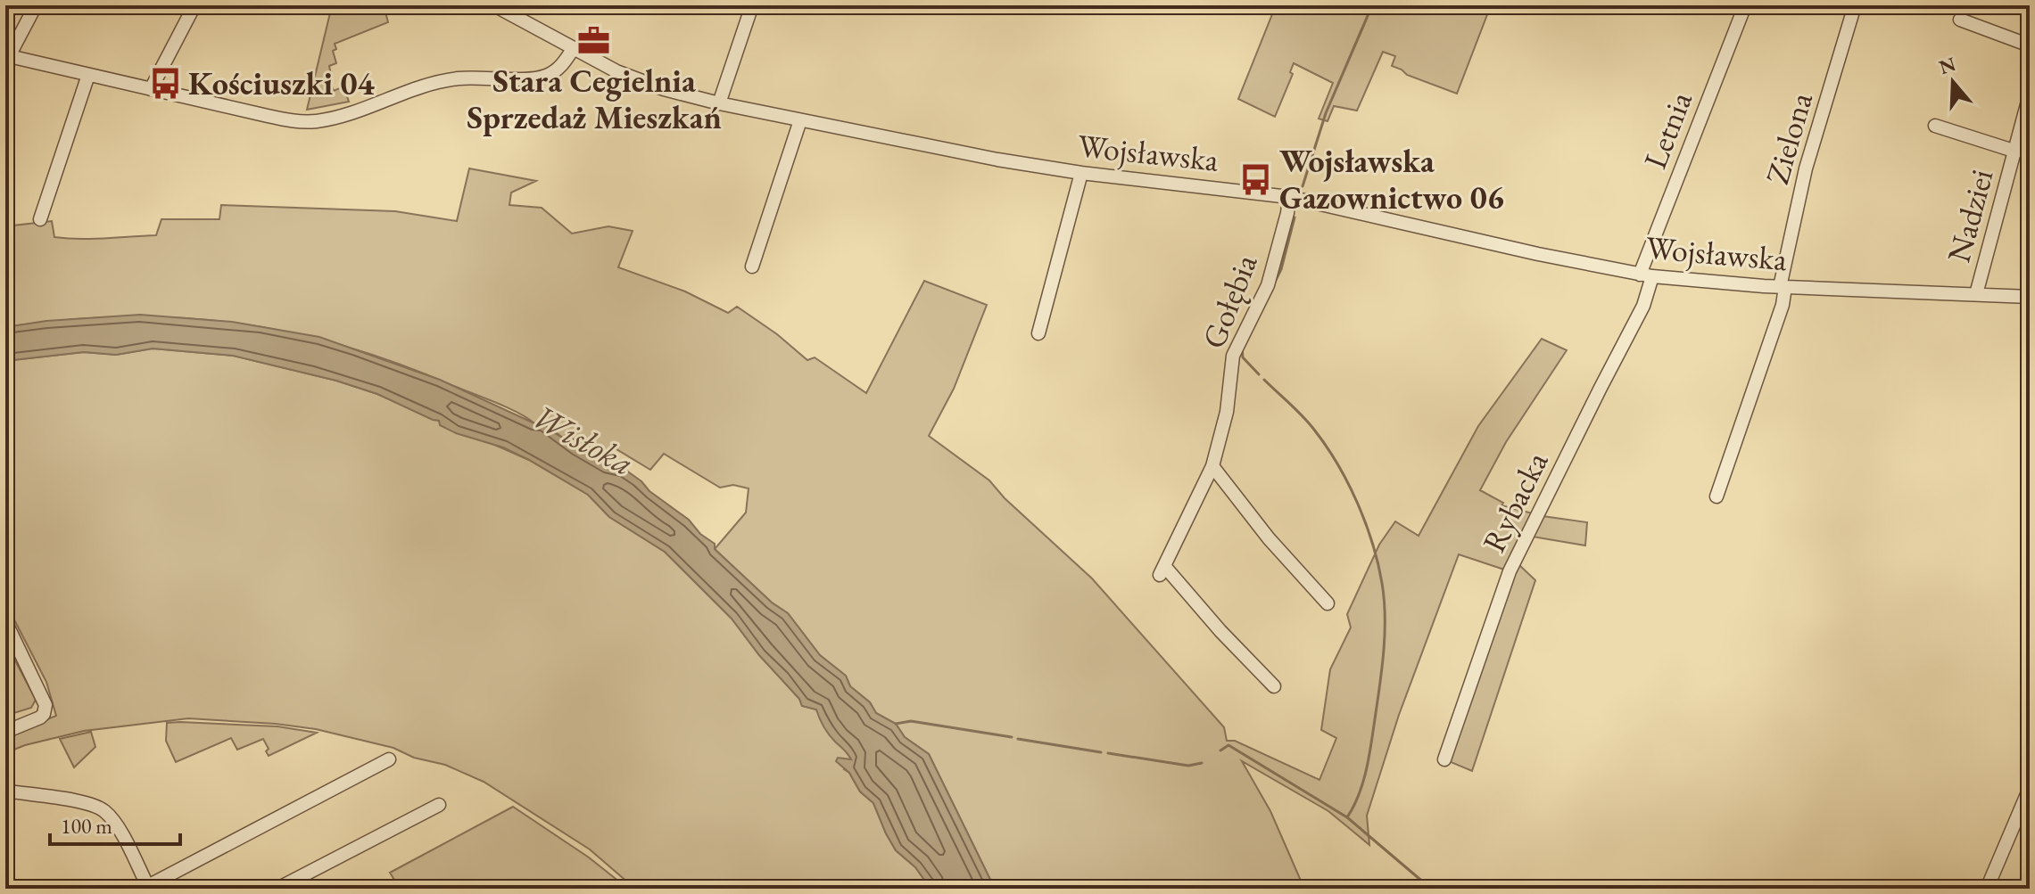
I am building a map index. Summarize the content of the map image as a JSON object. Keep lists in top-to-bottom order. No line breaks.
{"streets":{"street":["Letnia","Zielona","Wojsławska","Nadziei","Gołębia","Rybacka"]},"crossings":[["Letnia","Wojsławska"],["Letnia","Rybacka"],["Zielona","Wojsławska"],["Wojsławska","Nadziei"],["Wojsławska","Gołębia"],["Wojsławska","Rybacka"]],"water":["Wisłoka"],"places":{"office":["Stara Cegielnia Sprzedaż Mieszkań"],"bus stop":["Kościuszki 04","Wojsławska Gazownictwo 06"]},"scale_bar":"100 m","north":"top"}
